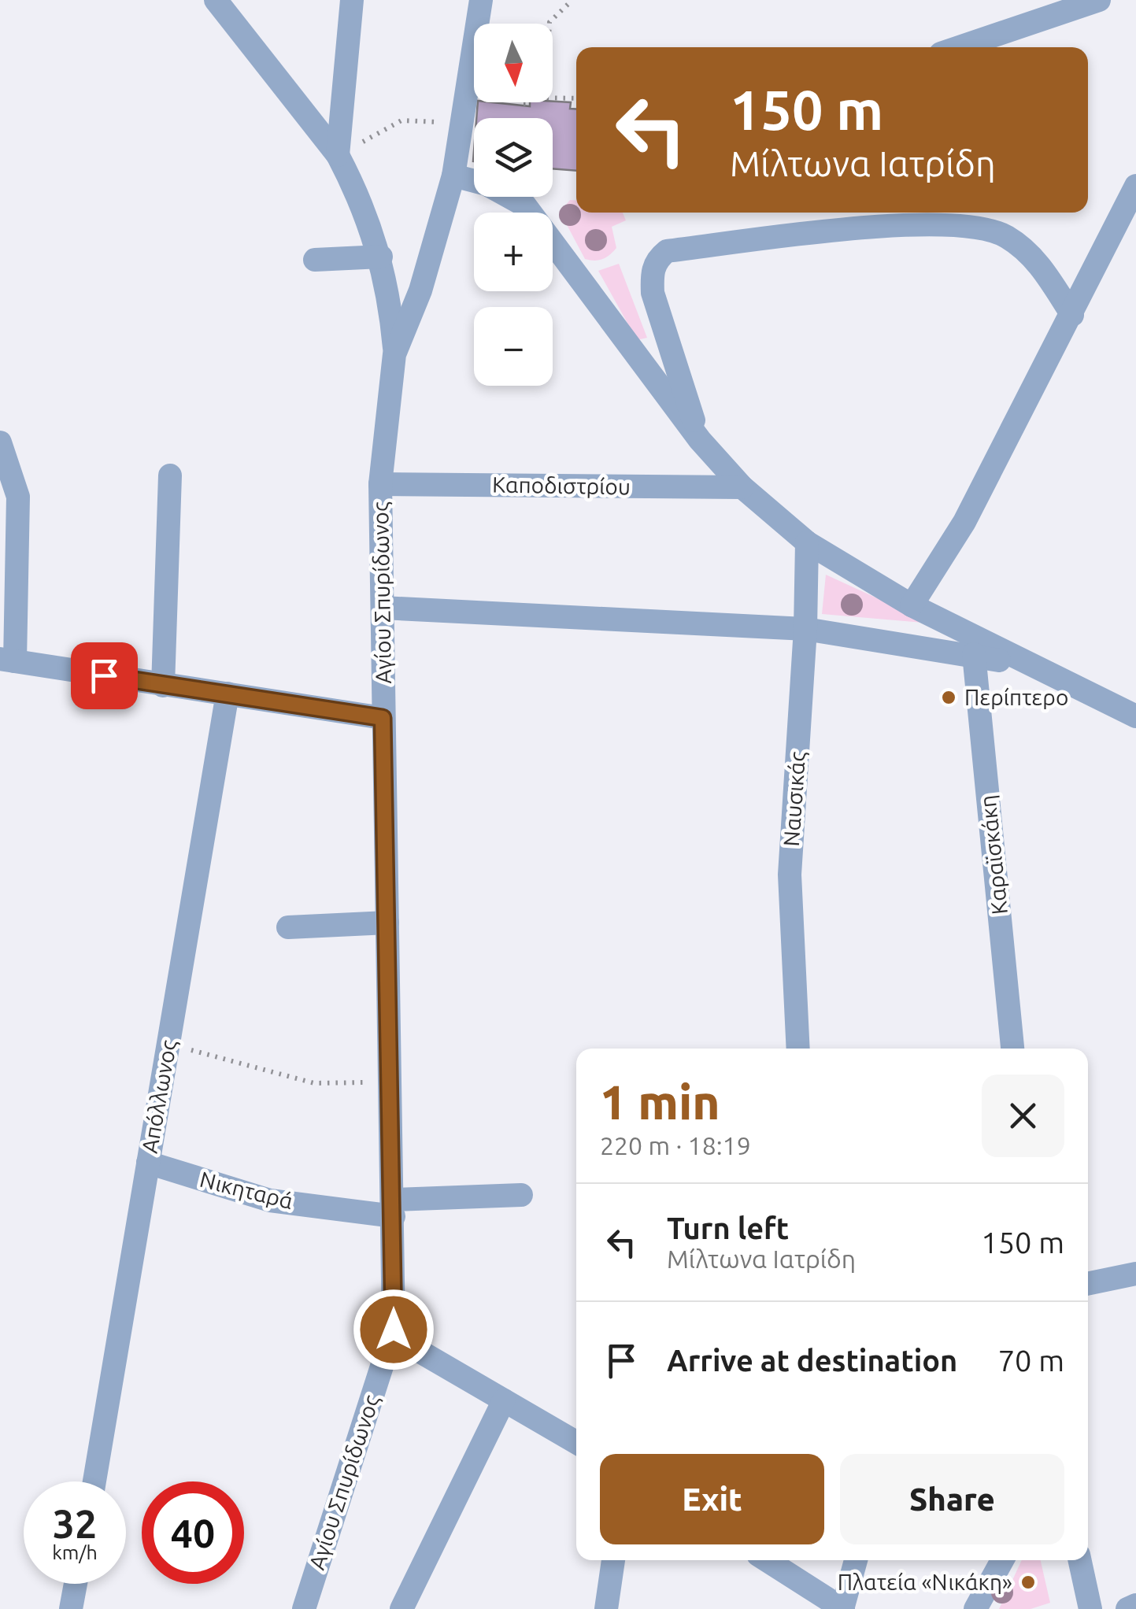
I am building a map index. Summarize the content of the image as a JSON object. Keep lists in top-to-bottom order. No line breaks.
{"streets":{"street":["Καποδιστρίου","Αγίου Σπυρίδωνος","Ναυσικάς","Καραϊσκάκη","Απόλλωνος","Νικηταρά"]},"crossings":[["Καποδιστρίου","Αγίου Σπυρίδωνος"],["Αγίου Σπυρίδωνος","Νικηταρά"],["Απόλλωνος","Νικηταρά"]],"places":["Περίπτερο","Πλατεία «Νικάκη»"],"north":"bottom","page":{"map_buttons":["+","−"],"turn":["150 m","Μίλτωνα Ιατρίδη"],"heading":["1 min","220 m · 18:19"],"list":[{"name":"Turn left","note":"Μίλτωνα Ιατρίδη","value":"150 m"},{"name":"Arrive at destination","value":"70 m"}],"buttons":["Exit","Share"],"speed":"32 km/h","limit":"40"}}
